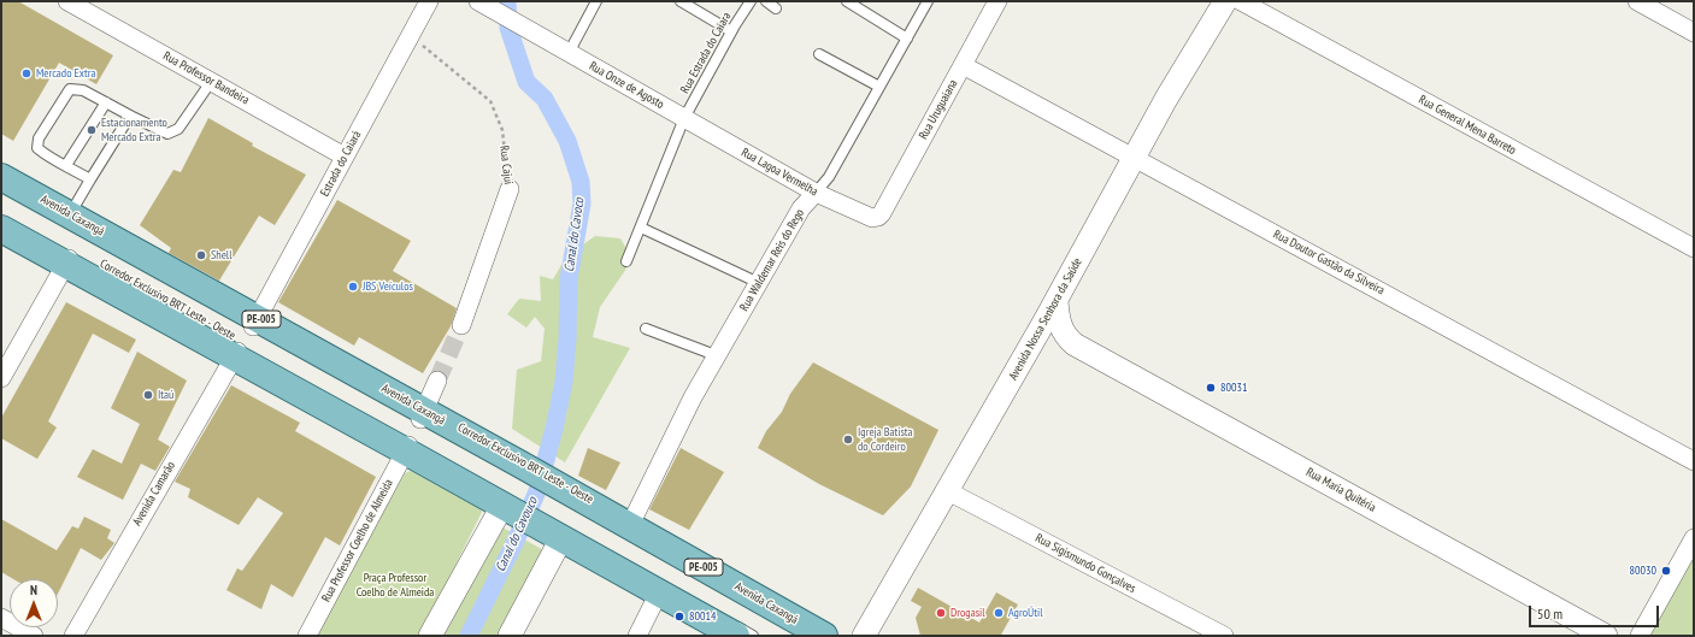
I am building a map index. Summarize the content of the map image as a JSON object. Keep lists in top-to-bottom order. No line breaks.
{"streets":{"main road":["Avenida Caxangá","PE-005"],"street":["Rua Professor Bandeira","Rua Onze de Agosto","Rua Uruguaiana","Rua General Mena Barreto","Estrada do Caiará","Rua Cajui","Rua Lagoa Vermelha","Rua Waldemar Reis do Rego","Rua Doutor Gastão da Silveira","Avenida Nossa Senhora da Saúde","Rua Maria Quitéria","Avenida Camarão","Rua Professor Coelho de Almeida","Rua Sigismundo Gonçalves"],"lane":["Rua Estrada do Caiara","Corredor Exclusivo BRT Leste - Oeste"]},"crossings":[["Rua Estrada do Caiara","Rua Onze de Agosto"],["Rua Estrada do Caiara","Rua Lagoa Vermelha"],["Rua Professor Bandeira","Estrada do Caiará"],["Rua Onze de Agosto","Rua Lagoa Vermelha"],["Rua Uruguaiana","Rua Lagoa Vermelha"],["Rua Uruguaiana","Rua Doutor Gastão da Silveira"],["Estrada do Caiará","Rua Cajui"],["Estrada do Caiará","Avenida Caxangá"],["Rua Lagoa Vermelha","Rua Waldemar Reis do Rego"],["Avenida Caxangá","Rua Waldemar Reis do Rego"],["Avenida Caxangá","Corredor Exclusivo BRT Leste - Oeste"],["Rua Doutor Gastão da Silveira","Avenida Nossa Senhora da Saúde"],["Avenida Nossa Senhora da Saúde","Rua Maria Quitéria"],["Avenida Nossa Senhora da Saúde","Rua Sigismundo Gonçalves"]],"water":["Canal do Cavoco","Canal do Cavouco"],"parks":["Praça Professor Coelho de Almeida"],"places":["Mercado Extra","Estacionamento Mercado Extra","Shell","JBS Veículos","80031","Itaú","Igreja Batista do Cordeiro","80030","Drogasil","AgroÚtil","80014"],"scale_bar":"50 m","north":"top"}
